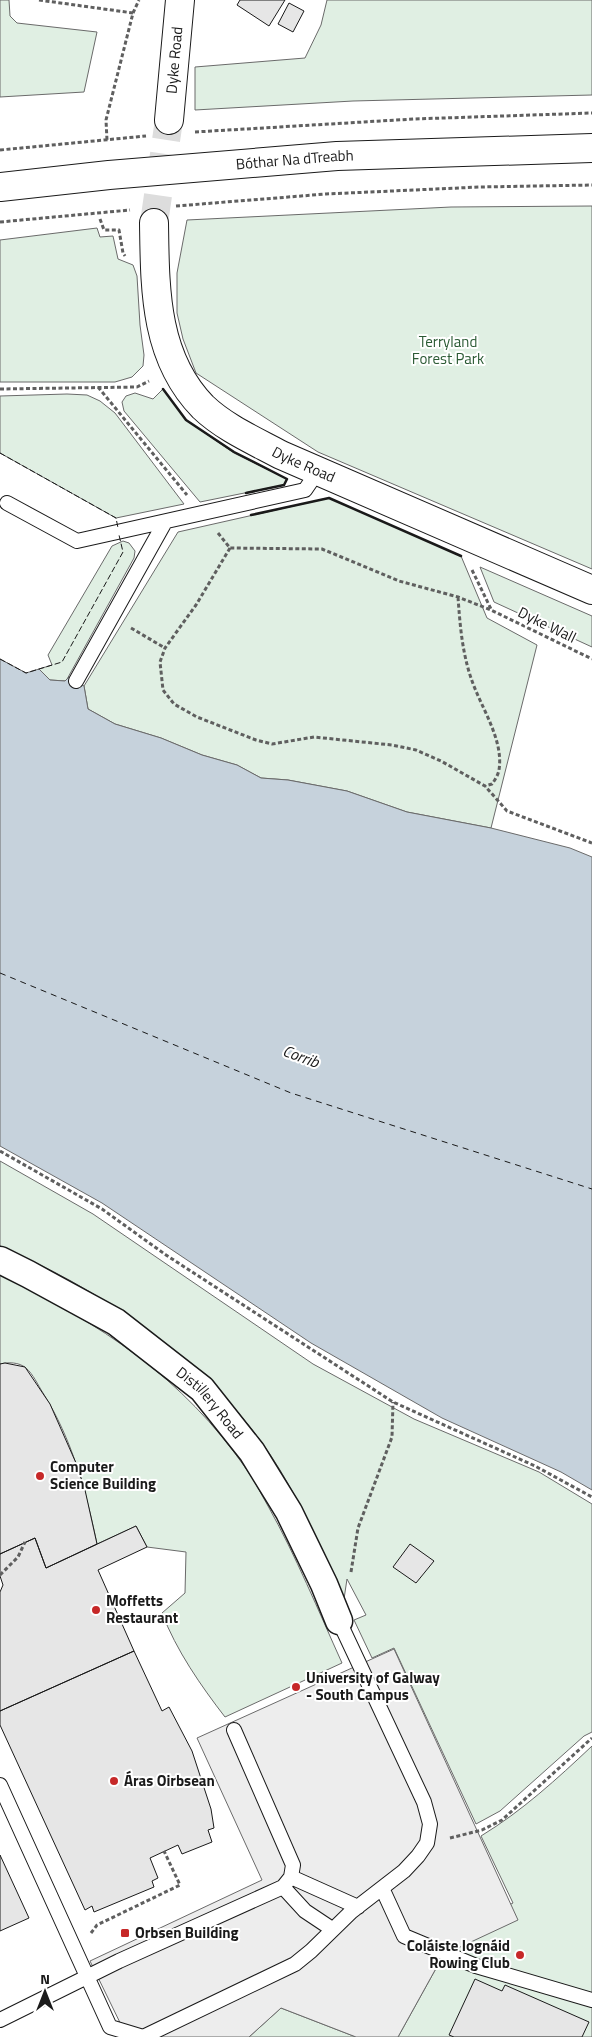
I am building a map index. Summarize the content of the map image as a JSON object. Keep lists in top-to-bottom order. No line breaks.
{"streets":{"main road":["Dyke Road","Bóthar Na dTreabh"],"street":["Distillery Road"],"path":["Dyke Wall"]},"water":["Corrib"],"parks":["Terryland Forest Park"],"places":{"other":["Computer Science Building","Moffetts Restaurant","University of Galway - South Campus","Áras Oirbsean","Coláiste Iognáid Rowing Club"],"transit":["Orbsen Building"]},"north":"top"}
